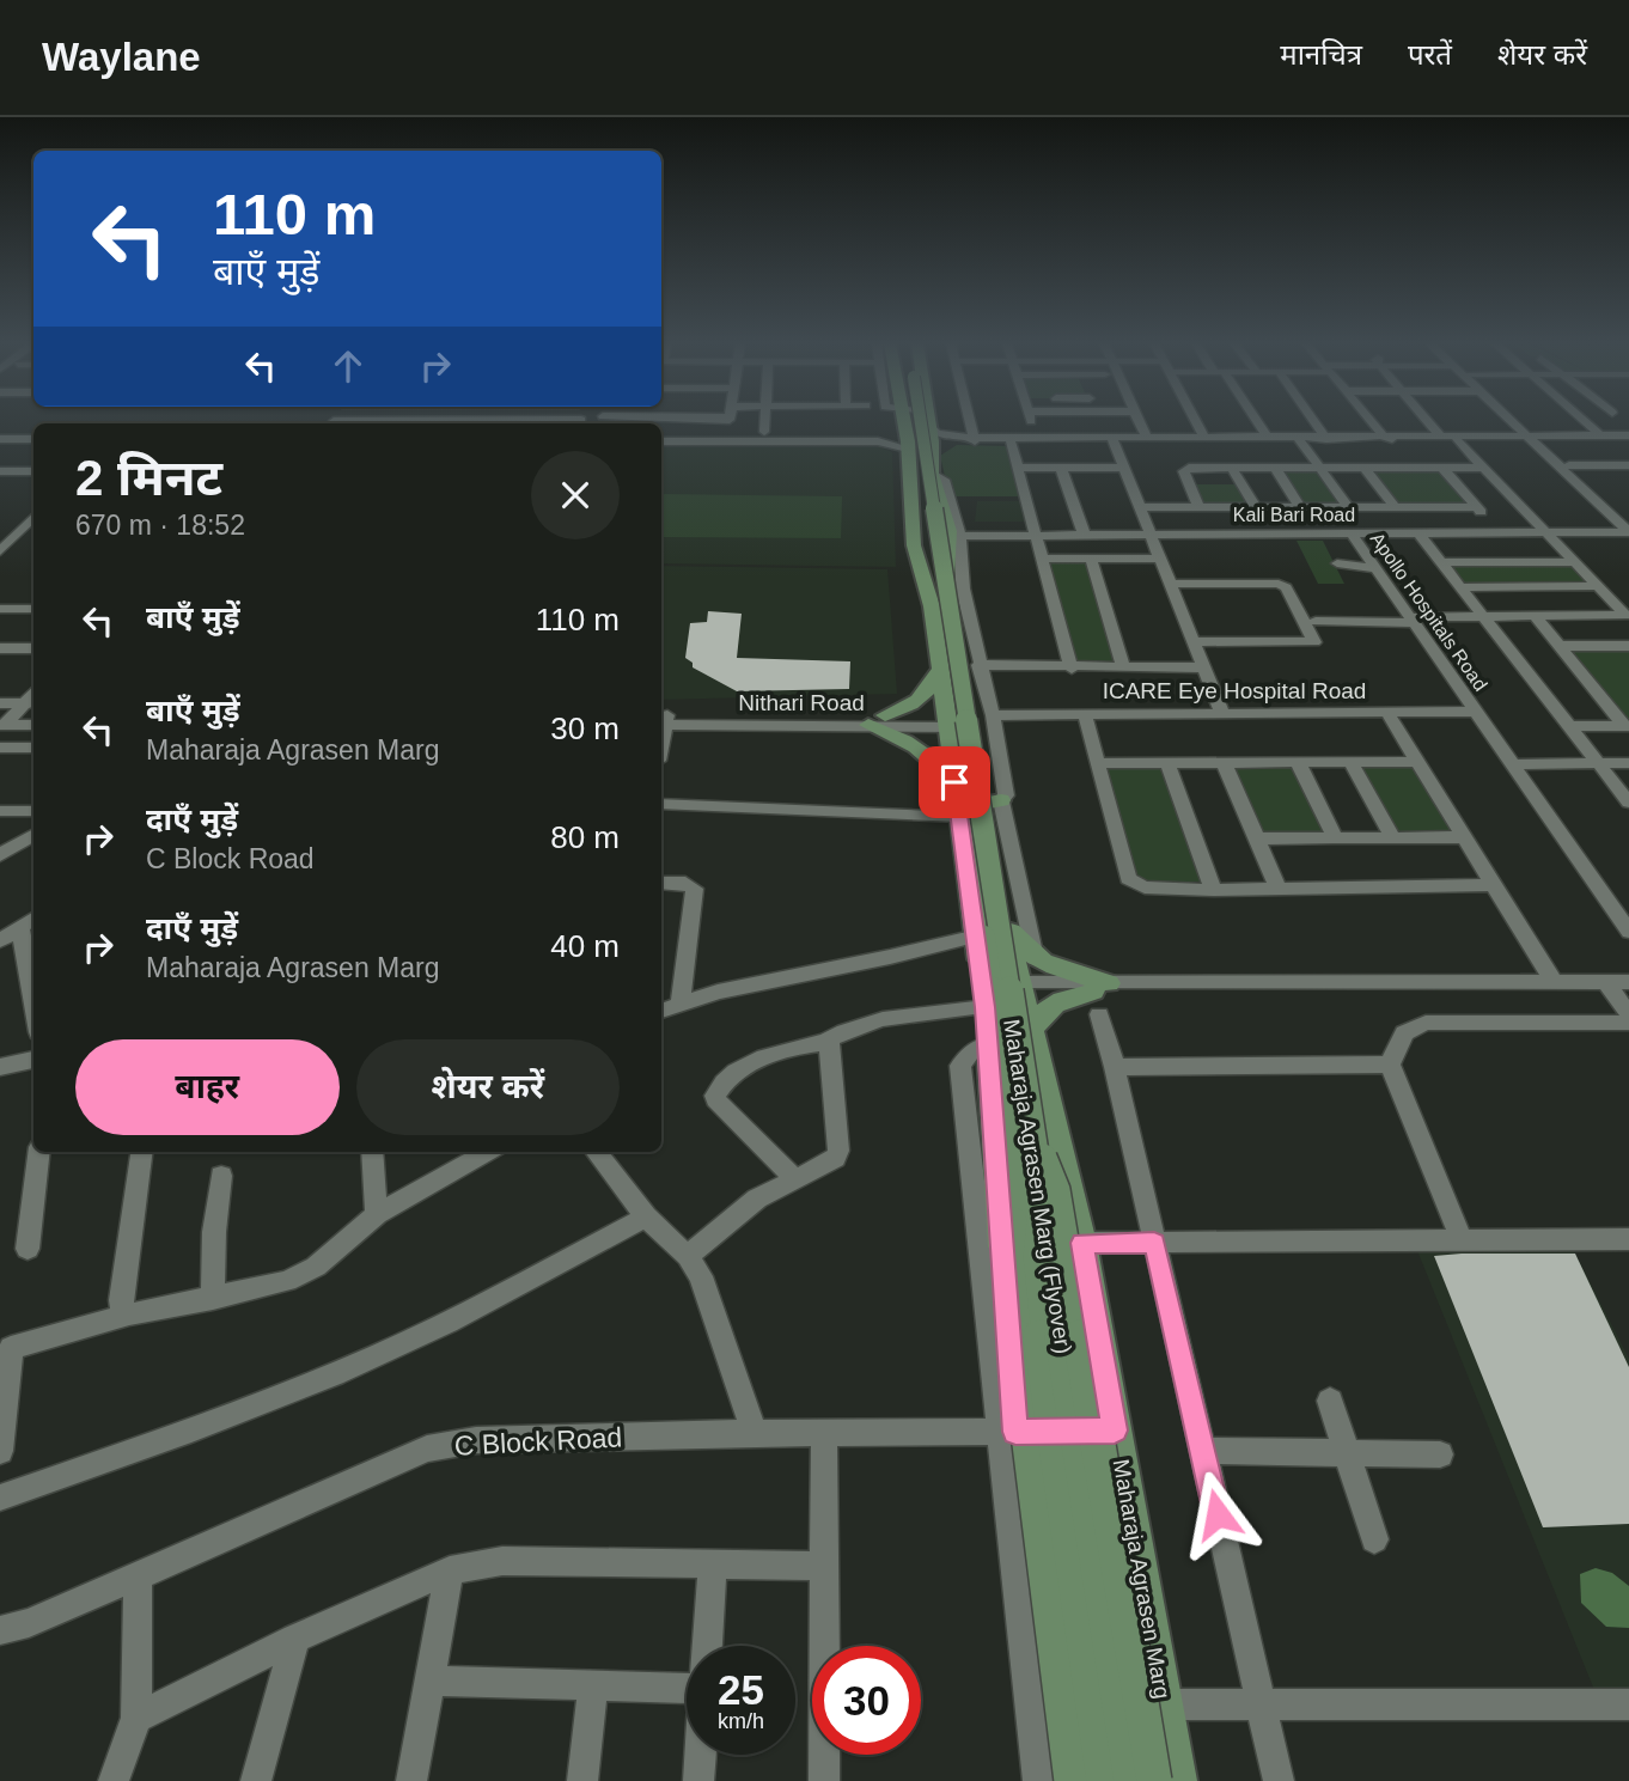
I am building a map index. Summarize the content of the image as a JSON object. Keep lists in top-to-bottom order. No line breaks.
{"streets":{"main road":["Maharaja Agrasen Marg (Flyover)","Maharaja Agrasen Marg"],"street":["Kali Bari Road","Apollo Hospitals Road","ICARE Eye Hospital Road","Nithari Road","C Block Road"]},"crossings":[["Kali Bari Road","Apollo Hospitals Road"],["Apollo Hospitals Road","ICARE Eye Hospital Road"],["Nithari Road","Maharaja Agrasen Marg"],["C Block Road","Maharaja Agrasen Marg"]],"page":{"header":"Waylane","nav":["मानचित्र","परतें","शेयर करें"],"turn":["110 m","बाएँ मुड़ें"],"heading":["2 मिनट","670 m · 18:52"],"list":[{"name":"बाएँ मुड़ें","value":"110 m"},{"name":"बाएँ मुड़ें","note":"Maharaja Agrasen Marg","value":"30 m"},{"name":"दाएँ मुड़ें","note":"C Block Road","value":"80 m"},{"name":"दाएँ मुड़ें","note":"Maharaja Agrasen Marg","value":"40 m"}],"buttons":["बाहर","शेयर करें"],"speed":"25 km/h","limit":"30"}}
